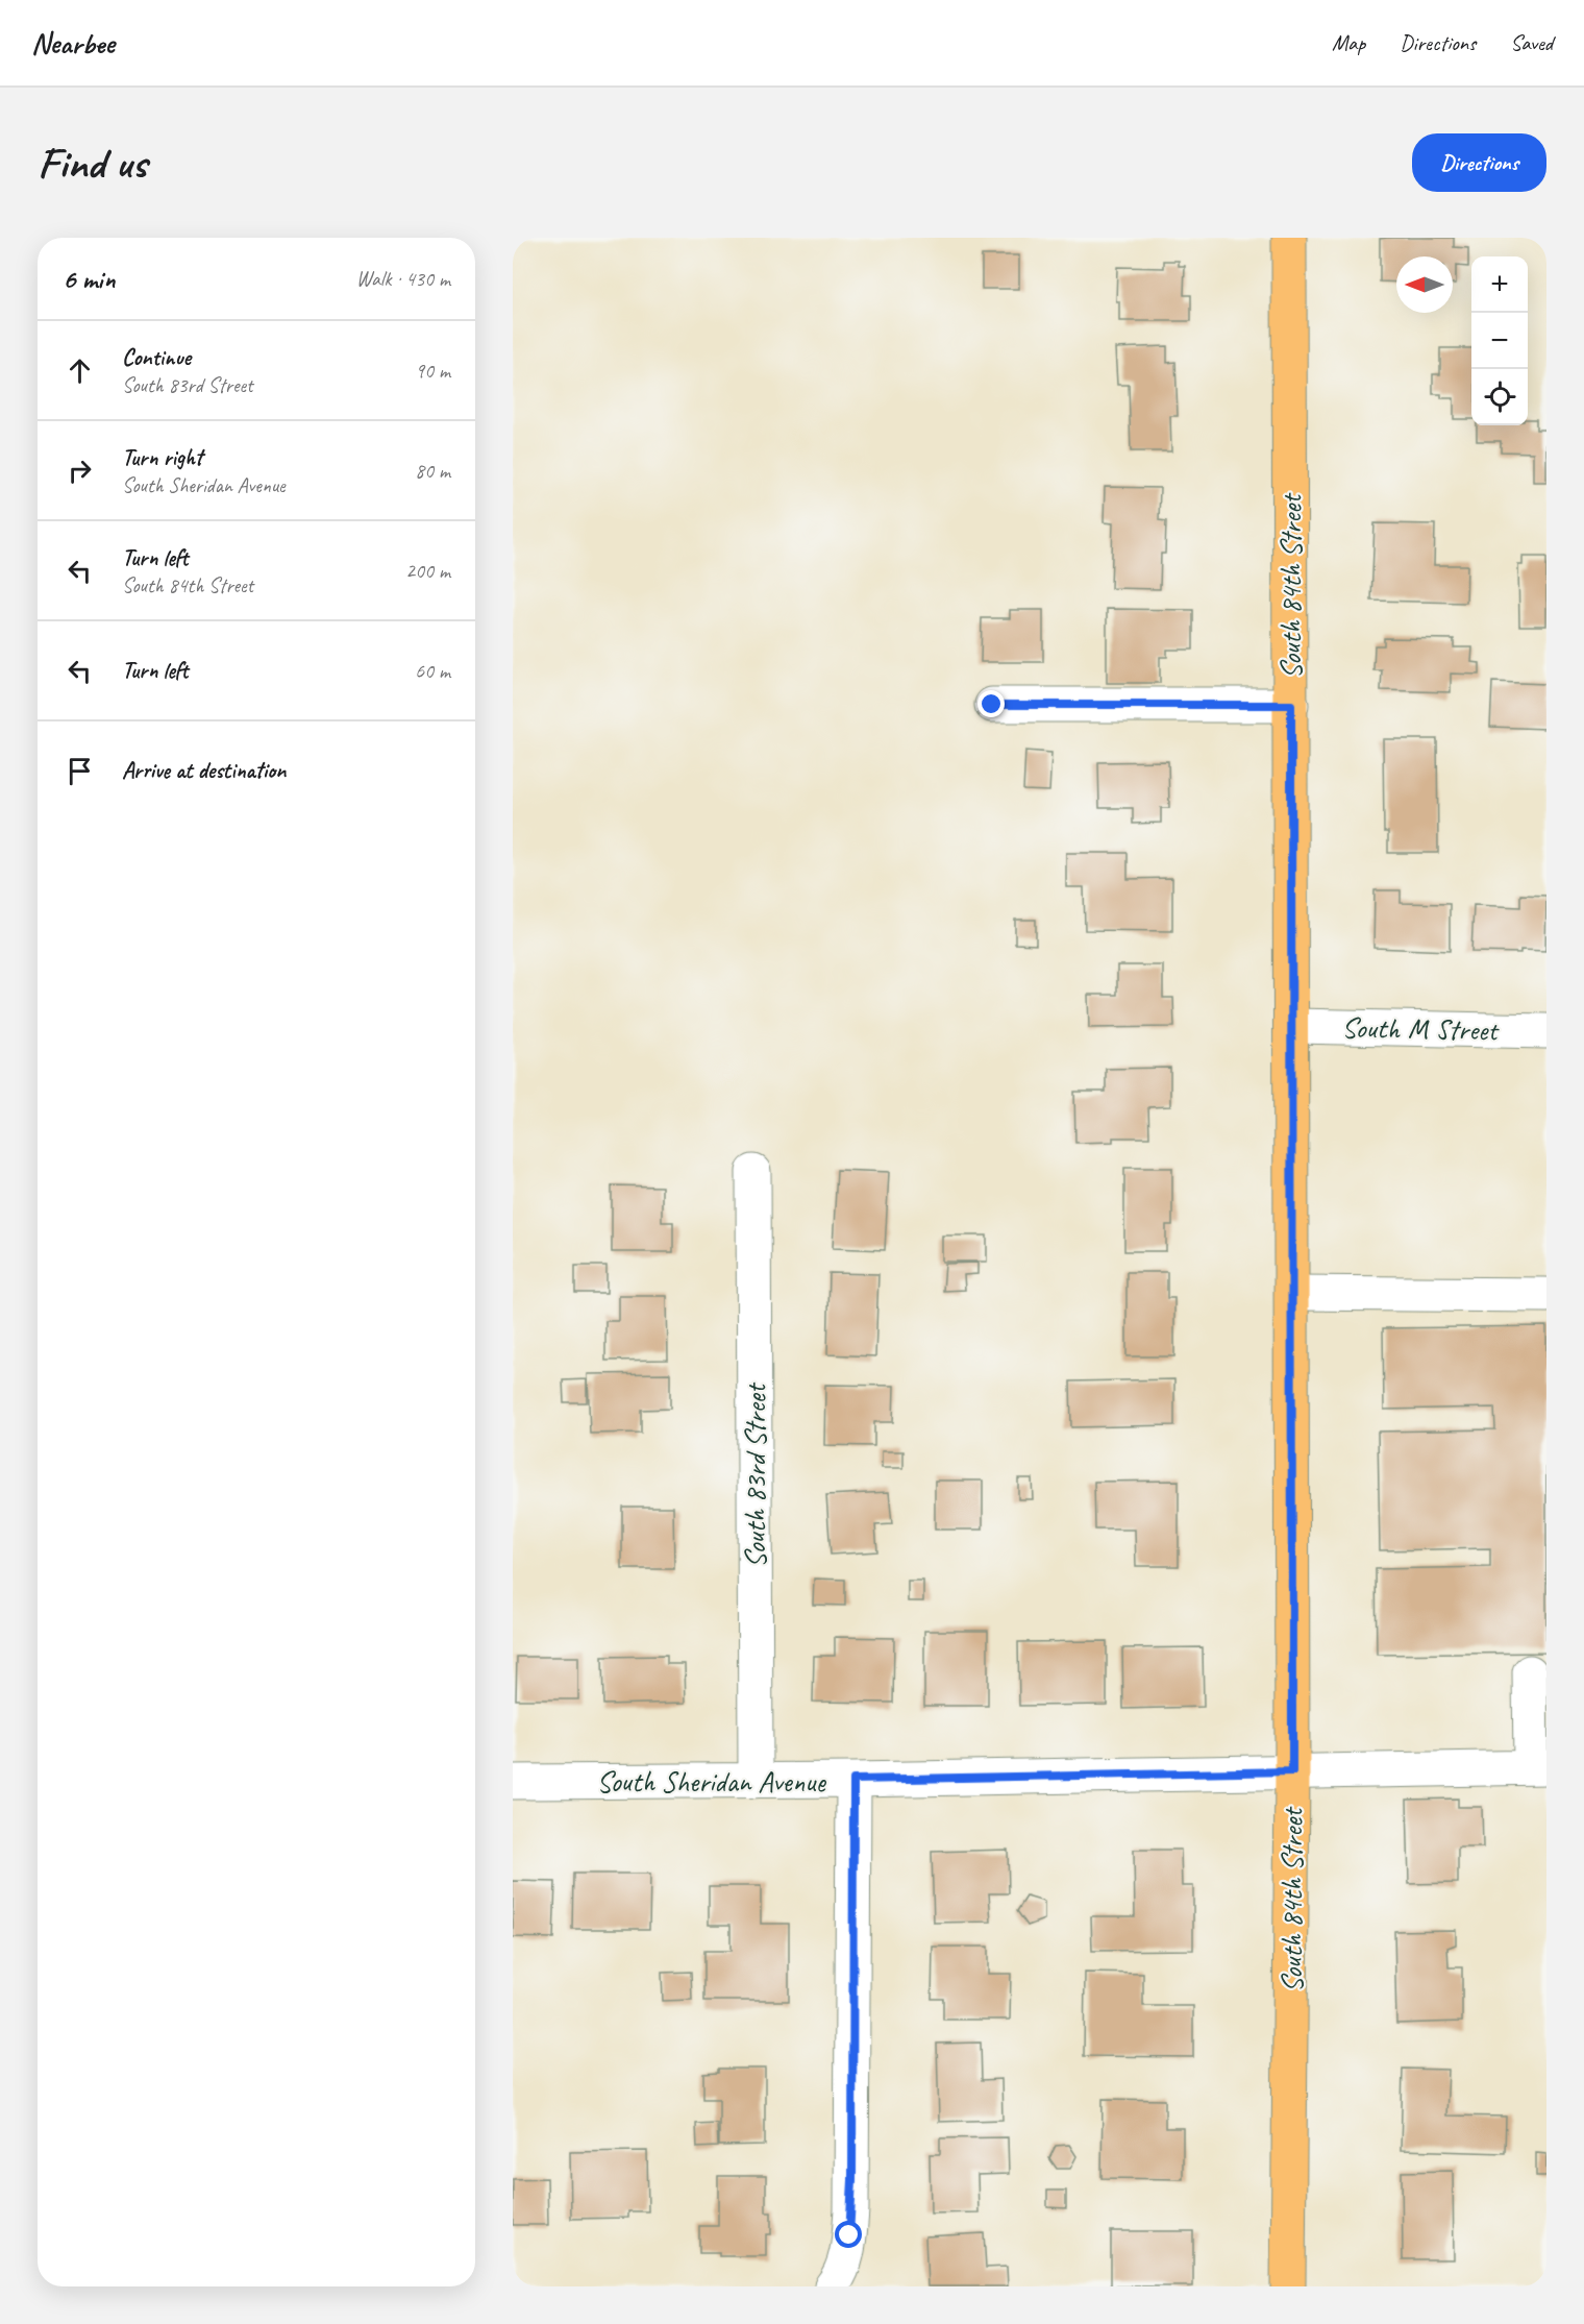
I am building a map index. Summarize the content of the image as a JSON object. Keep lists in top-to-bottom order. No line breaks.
{"streets":{"main road":["South 84th Street"],"street":["South M Street","South 83rd Street","South Sheridan Avenue"]},"crossings":[["South 84th Street","South M Street"],["South 84th Street","South Sheridan Avenue"],["South 83rd Street","South Sheridan Avenue"]],"north":"left","page":{"header":"Nearbee","nav":["Map","Directions","Saved"],"buttons":"Directions","title":"Find us","heading":["6 min","Walk · 430 m"],"map_buttons":["+","−"],"list":[["Continue","South 83rd Street","90 m"],["Turn right","South Sheridan Avenue","80 m"],["Turn left","South 84th Street","200 m"],["Turn left","60 m"],"Arrive at destination"]}}
